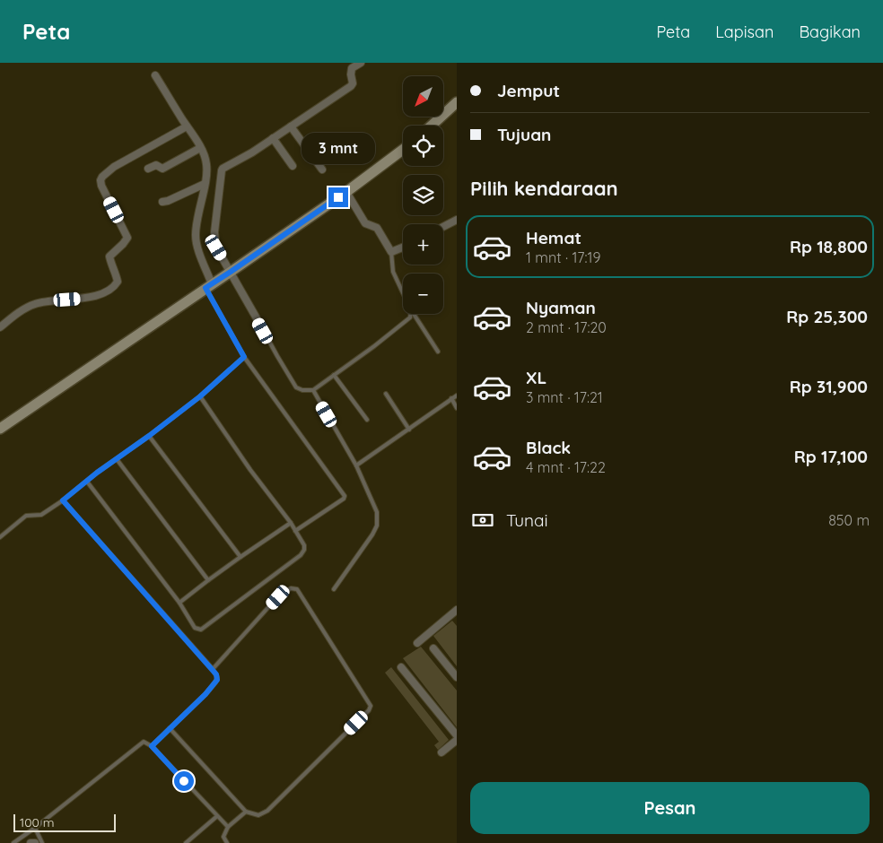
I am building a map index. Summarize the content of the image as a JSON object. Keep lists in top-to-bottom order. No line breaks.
{"scale_bar":"100 m","north":"bottom left","page":{"header":"Peta","nav":["Peta","Lapisan","Bagikan"],"banner":["Jemput","Tujuan"],"map_buttons":["+","−"],"bubble":"3 mnt","heading":"Pilih kendaraan","list":[{"name":"Hemat","note":"1 mnt · 17:19","value":"Rp 18,800"},{"name":"Nyaman","note":"2 mnt · 17:20","value":"Rp 25,300"},{"name":"XL","note":"3 mnt · 17:21","value":"Rp 31,900"},{"name":"Black","note":"4 mnt · 17:22","value":"Rp 17,100"}],"pay":["Tunai","850 m"],"buttons":"Pesan","scale":"100 m"}}
